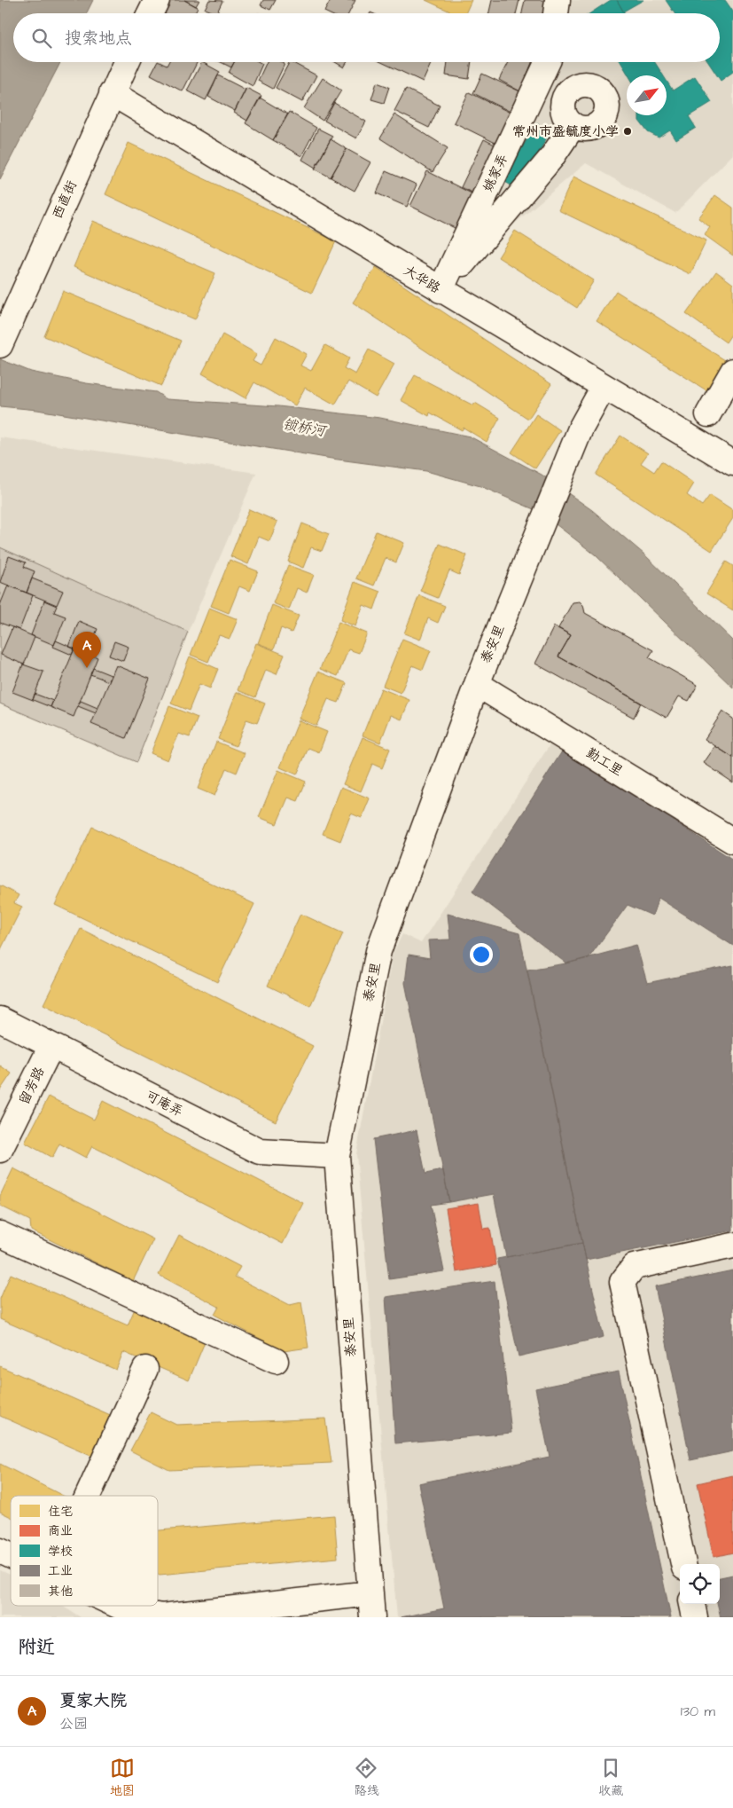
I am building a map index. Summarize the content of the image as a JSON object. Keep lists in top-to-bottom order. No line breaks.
{"streets":{"street":["姚家弄","西直街","大华路","泰安里","勤工里","留芳路","可庵弄"]},"crossings":[["姚家弄","大华路"],["西直街","大华路"],["大华路","泰安里"],["泰安里","勤工里"],["泰安里","可庵弄"],["留芳路","可庵弄"]],"water":["锁桥河"],"places":["常州市盛毓度小学"],"legend":["住宅","商业","学校","工业","其他"],"north":"top right","page":{"search":"搜索地点","pins":"A","heading":"附近","list":[{"mark":"A","name":"夏家大院","note":"公园","value":"130 m"}],"nav":["地图","路线","收藏"]}}
